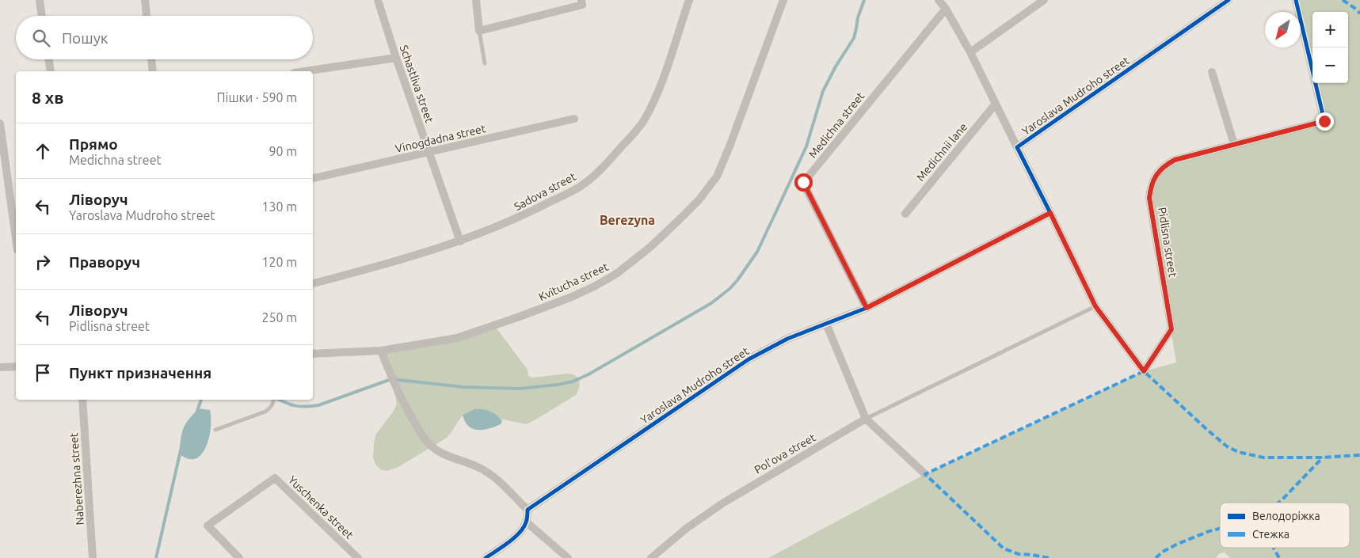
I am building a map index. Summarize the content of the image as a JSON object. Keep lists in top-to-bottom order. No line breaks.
{"streets":{"street":["Schastliva street","Yaroslava Mudroho street","Medichna street","Vinogdadna street","Medichnii lane","Sadova street","Pidlisna street","Kvitucha street","Pol'ova street","Naberezhna street","Yuschenka street"]},"crossings":[["Schastliva street","Vinogdadna street"],["Schastliva street","Sadova street"],["Yaroslava Mudroho street","Medichna street"]],"districts":["Berezyna"],"legend":["Велодоріжка","Стежка"],"north":"bottom left","page":{"map_buttons":["+","−"],"search":"Пошук","heading":["8 хв","Пішки · 590 m"],"list":[["Прямо","Medichna street","90 m"],["Ліворуч","Yaroslava Mudroho street","130 m"],["Праворуч","120 m"],["Ліворуч","Pidlisna street","250 m"],"Пункт призначення"]}}
